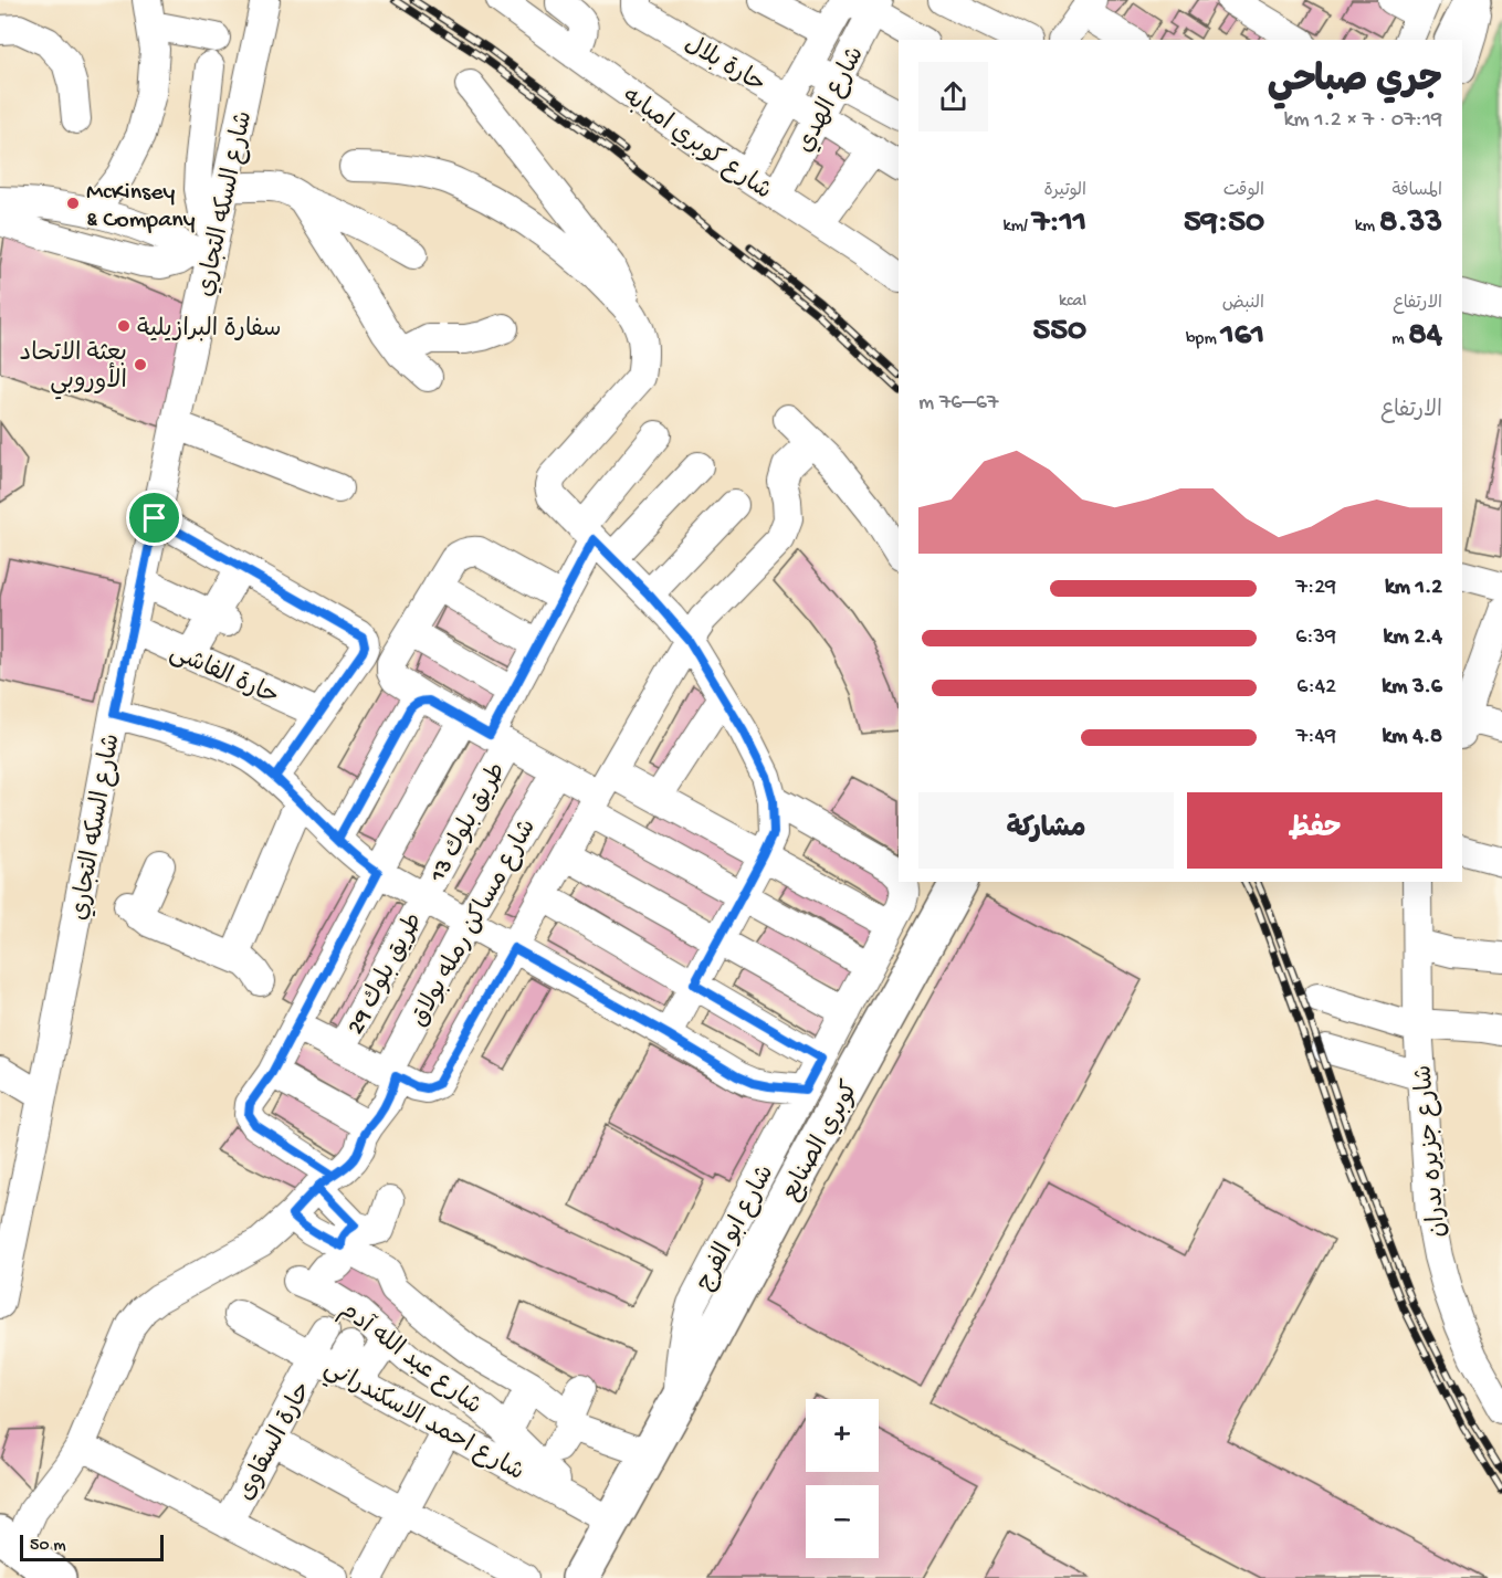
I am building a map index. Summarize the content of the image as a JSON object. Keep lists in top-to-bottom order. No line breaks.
{"streets":{"main road":["كوبري الصنايع","شارع ابو الفرج"],"street":["حارة بلال","شارع الهدي","شارع كوبري امبابه","شارع السكه التجاري","حارة الفاشى","طريق بلوك 13","شارع مساكن رمله بولاق","طريق بلوك 29","شارع جزيره بدران","شارع عبد الله آدم","شارع احمد الاسكندراني","حارة السقاوى"]},"crossings":[["حارة بلال","شارع الهدي"],["شارع الهدي","شارع كوبري امبابه"],["شارع السكه التجاري","حارة الفاشى"],["طريق بلوك 13","طريق بلوك 29"],["كوبري الصنايع","شارع ابو الفرج"],["شارع ابو الفرج","شارع احمد الاسكندراني"],["شارع عبد الله آدم","شارع احمد الاسكندراني"],["شارع عبد الله آدم","حارة السقاوى"],["شارع احمد الاسكندراني","حارة السقاوى"]],"places":["McKinsey & Company","سفارة البرازيلية","بعثة الاتحاد الأوروبي"],"scale_bar":"50 m","page":{"heading":["جري صباحي","07:19 · 7 × 1.2 km"],"stats":[["المسافة","8.33 km"],["الوقت","59:50"],["الوتيرة","7:11 /km"],["الارتفاع","84 m"],["النبض","161 bpm"],["kcal","550"]],"chart":["الارتفاع","67–76 m"],"list":[{"name":"1.2 km","note":"7:29"},{"name":"2.4 km","note":"6:39"},{"name":"3.6 km","note":"6:42"},{"name":"4.8 km","note":"7:49"}],"buttons":["حفظ","مشاركة"],"map_buttons":["+","−"],"scale":"50 m"}}
